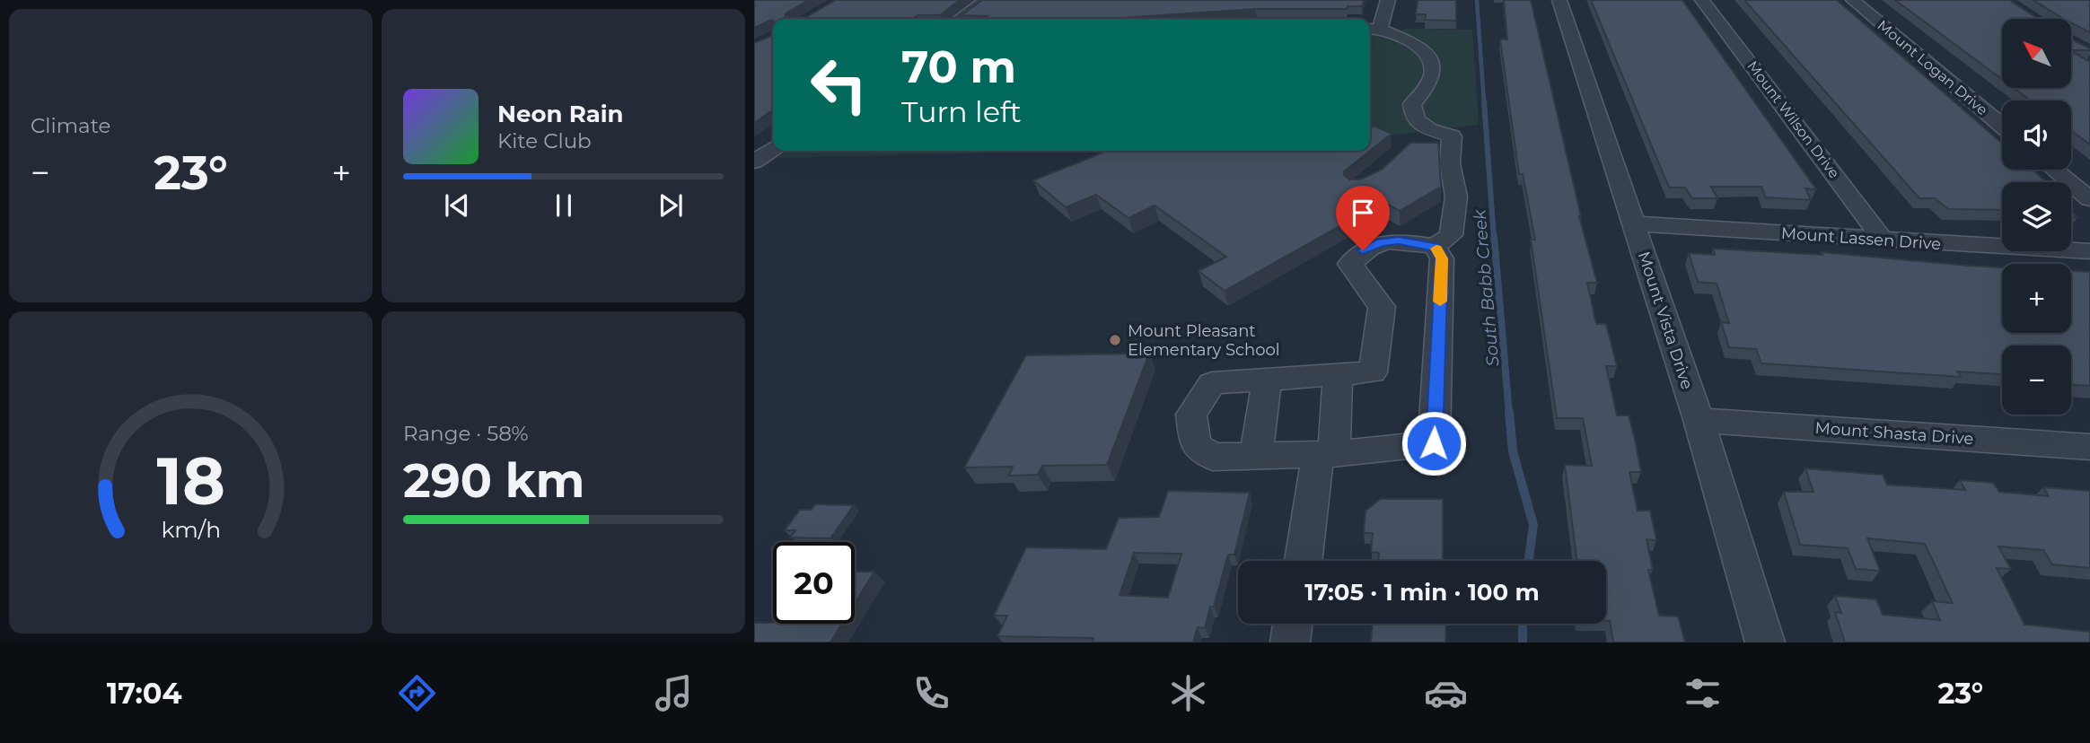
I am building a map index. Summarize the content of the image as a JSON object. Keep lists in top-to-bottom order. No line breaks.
{"streets":{"street":["Mount Logan Drive","Mount Wilson Drive","Mount Lassen Drive","Mount Vista Drive","Mount Shasta Drive"]},"crossings":[["Mount Wilson Drive","Mount Lassen Drive"],["Mount Lassen Drive","Mount Vista Drive"],["Mount Vista Drive","Mount Shasta Drive"]],"water":["South Babb Creek"],"places":["Mount Pleasant Elementary School"],"north":"top left","page":{"tile":["Climate",["Range · 58%","290 km"]],"map_buttons":["+","−"],"turn":["70 m","Turn left"],"song":["Neon Rain","Kite Club"],"heat":["−","23°","+"],"limit":"20","trip":"17:05 · 1 min · 100 m","tabs":["17:04","23°"],"gauge":["18","km/h"]}}
